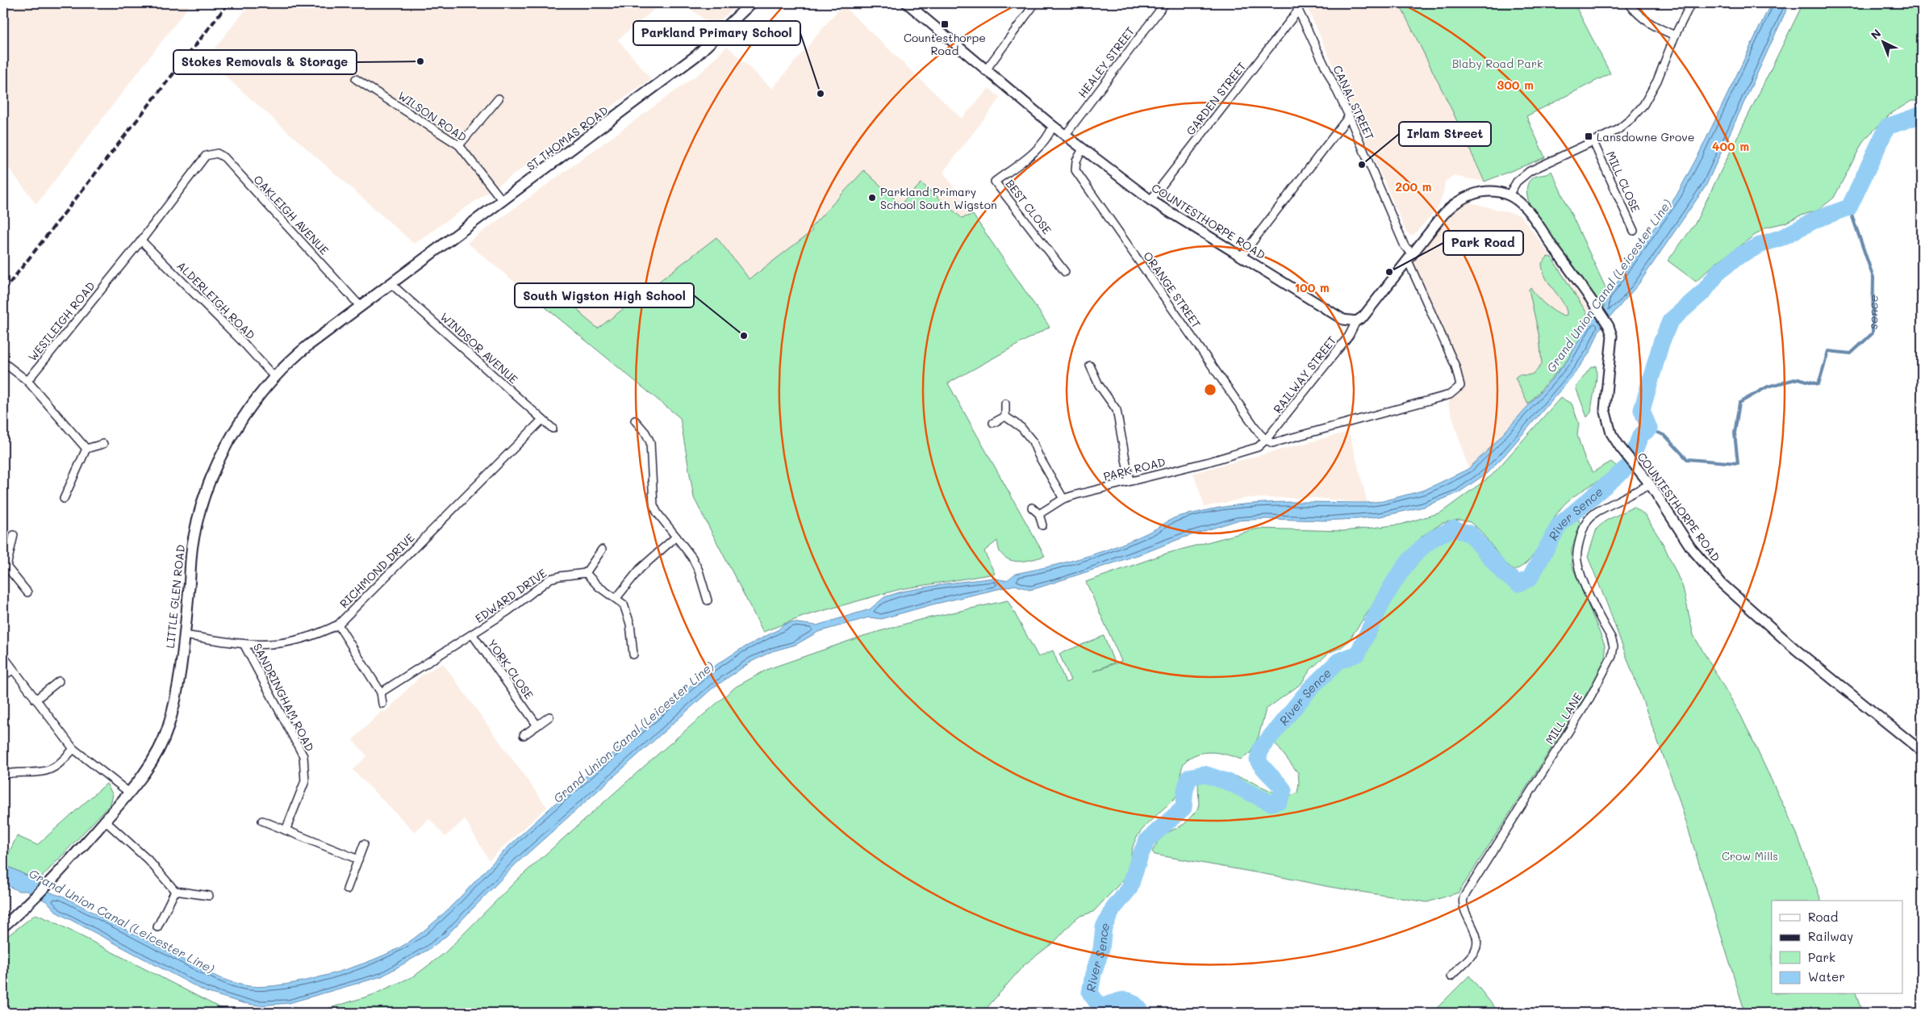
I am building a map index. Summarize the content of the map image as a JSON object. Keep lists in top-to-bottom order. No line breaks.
{"streets":{"main road":["ST THOMAS ROAD","LITTLE GLEN ROAD"],"street":["HEALEY STREET","GARDEN STREET","CANAL STREET","WILSON ROAD","MILL CLOSE","BEST CLOSE","OAKLEIGH AVENUE","COUNTESTHORPE ROAD","ORANGE STREET","ALDERLEIGH ROAD","WESTLEIGH ROAD","WINDSOR AVENUE","RAILWAY STREET","PARK ROAD","RICHMOND DRIVE","EDWARD DRIVE","YORK CLOSE","SANDRINGHAM ROAD","MILL LANE"]},"crossings":[["HEALEY STREET","COUNTESTHORPE ROAD"],["GARDEN STREET","CANAL STREET"],["GARDEN STREET","COUNTESTHORPE ROAD"],["CANAL STREET","ORANGE STREET"],["CANAL STREET","RAILWAY STREET"],["CANAL STREET","PARK ROAD"],["WILSON ROAD","ST THOMAS ROAD"],["ST THOMAS ROAD","WINDSOR AVENUE"],["ST THOMAS ROAD","LITTLE GLEN ROAD"],["BEST CLOSE","COUNTESTHORPE ROAD"],["OAKLEIGH AVENUE","WESTLEIGH ROAD"],["OAKLEIGH AVENUE","LITTLE GLEN ROAD"],["COUNTESTHORPE ROAD","ORANGE STREET"],["COUNTESTHORPE ROAD","RAILWAY STREET"],["COUNTESTHORPE ROAD","MILL LANE"],["ORANGE STREET","RAILWAY STREET"],["ORANGE STREET","PARK ROAD"],["ALDERLEIGH ROAD","WESTLEIGH ROAD"],["ALDERLEIGH ROAD","LITTLE GLEN ROAD"],["WINDSOR AVENUE","RICHMOND DRIVE"],["WINDSOR AVENUE","LITTLE GLEN ROAD"],["RAILWAY STREET","PARK ROAD"],["RICHMOND DRIVE","LITTLE GLEN ROAD"],["RICHMOND DRIVE","SANDRINGHAM ROAD"],["EDWARD DRIVE","YORK CLOSE"]],"water":["Grand Union Canal (Leicester Line)","sence","River Sence"],"parks":["Blaby Road Park","Crow Mills"],"places":{"transit":["Countesthorpe Road","Lansdowne Grove"],"other":["Stokes Removals & Storage","Parkland Primary School","Irlam Street","Parkland Primary School South Wigston","Park Road","South Wigston High School"]},"legend":["Road","Railway","Park","Water"],"north":"top left","rings":["300 m","400 m","200 m","100 m"]}
